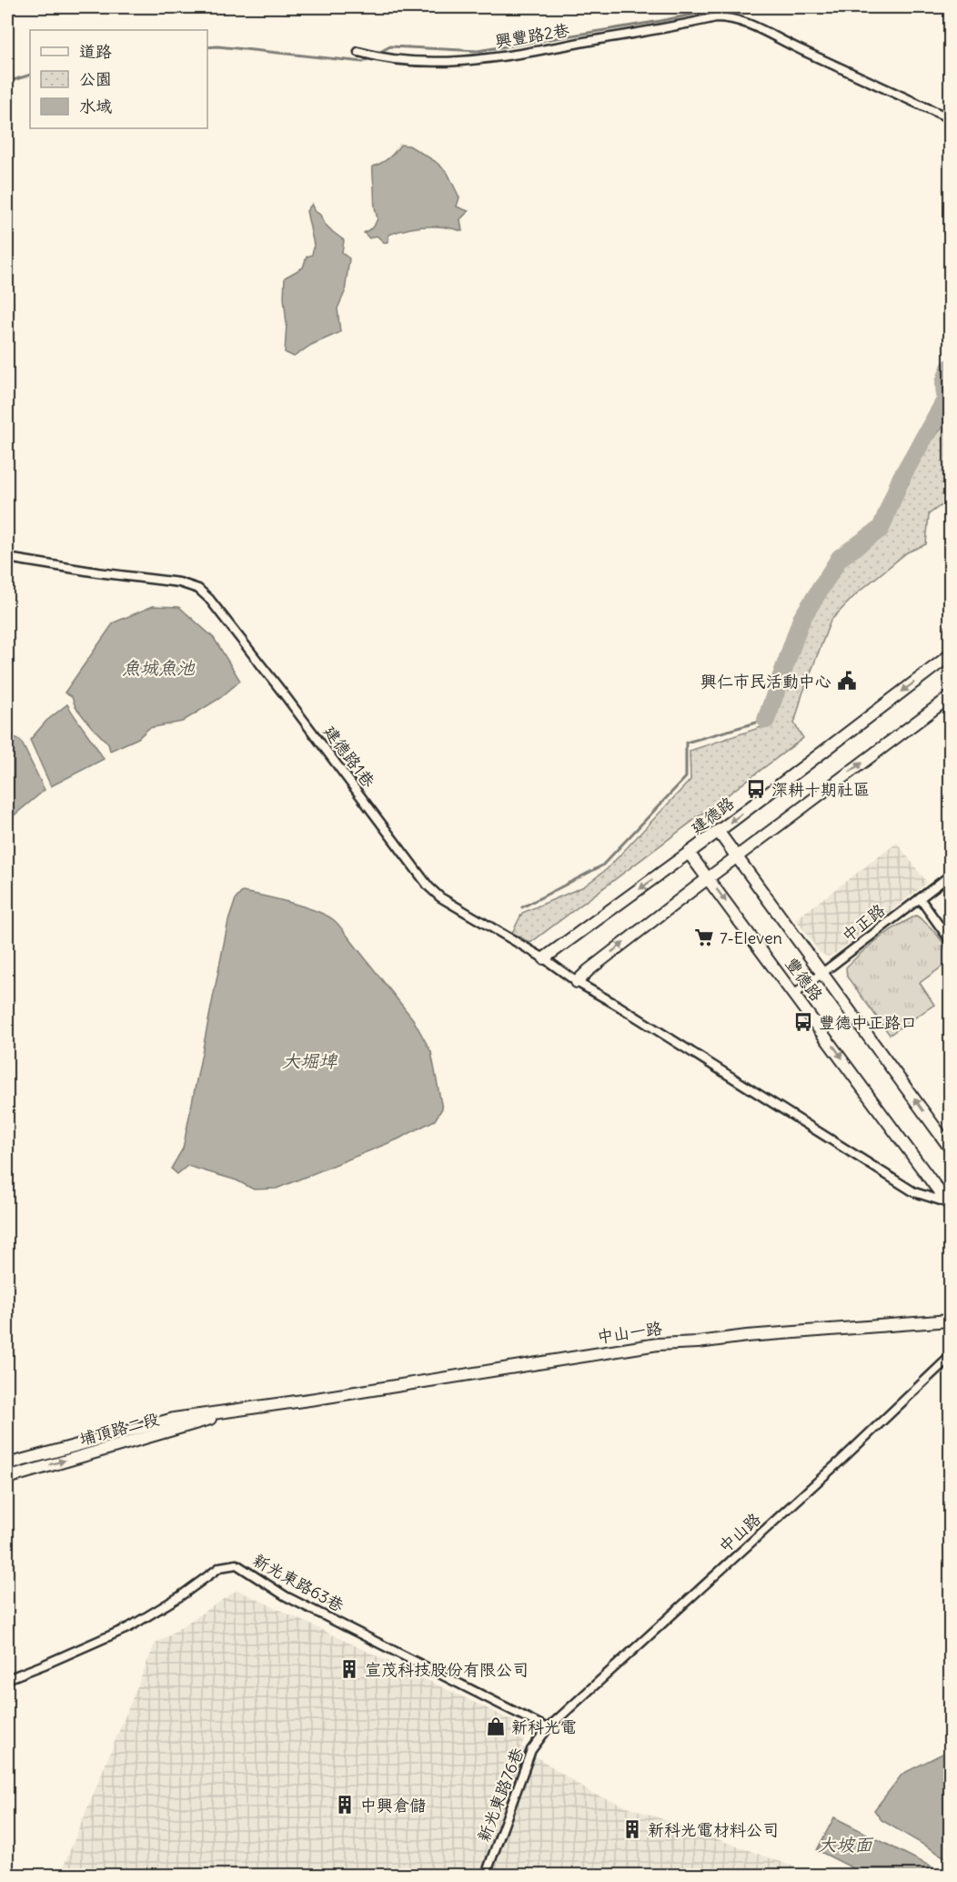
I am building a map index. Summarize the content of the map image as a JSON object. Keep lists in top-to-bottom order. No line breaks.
{"streets":{"street":["興豐路2巷","建德路1巷","建德路","中正路","豐德路","中山一路","埔頂路二段","中山路","新光東路63巷","新光東路76巷"]},"crossings":[["建德路1巷","建德路"],["建德路1巷","豐德路"],["建德路","豐德路"],["中正路","豐德路"],["中山一路","埔頂路二段"],["中山路","新光東路63巷"],["中山路","新光東路76巷"],["新光東路63巷","新光東路76巷"]],"water":["魚城魚池","大堀埤","大坡面"],"places":{"public building":["興仁市民活動中心"],"bus stop":["深耕十期社區","豐德中正路口"],"supermarket":["7-Eleven"],"building":["宣茂科技股份有限公司","中興倉儲","新科光電材料公司"],"shop":["新科光電"]},"legend":["道路","公園","水域"]}
